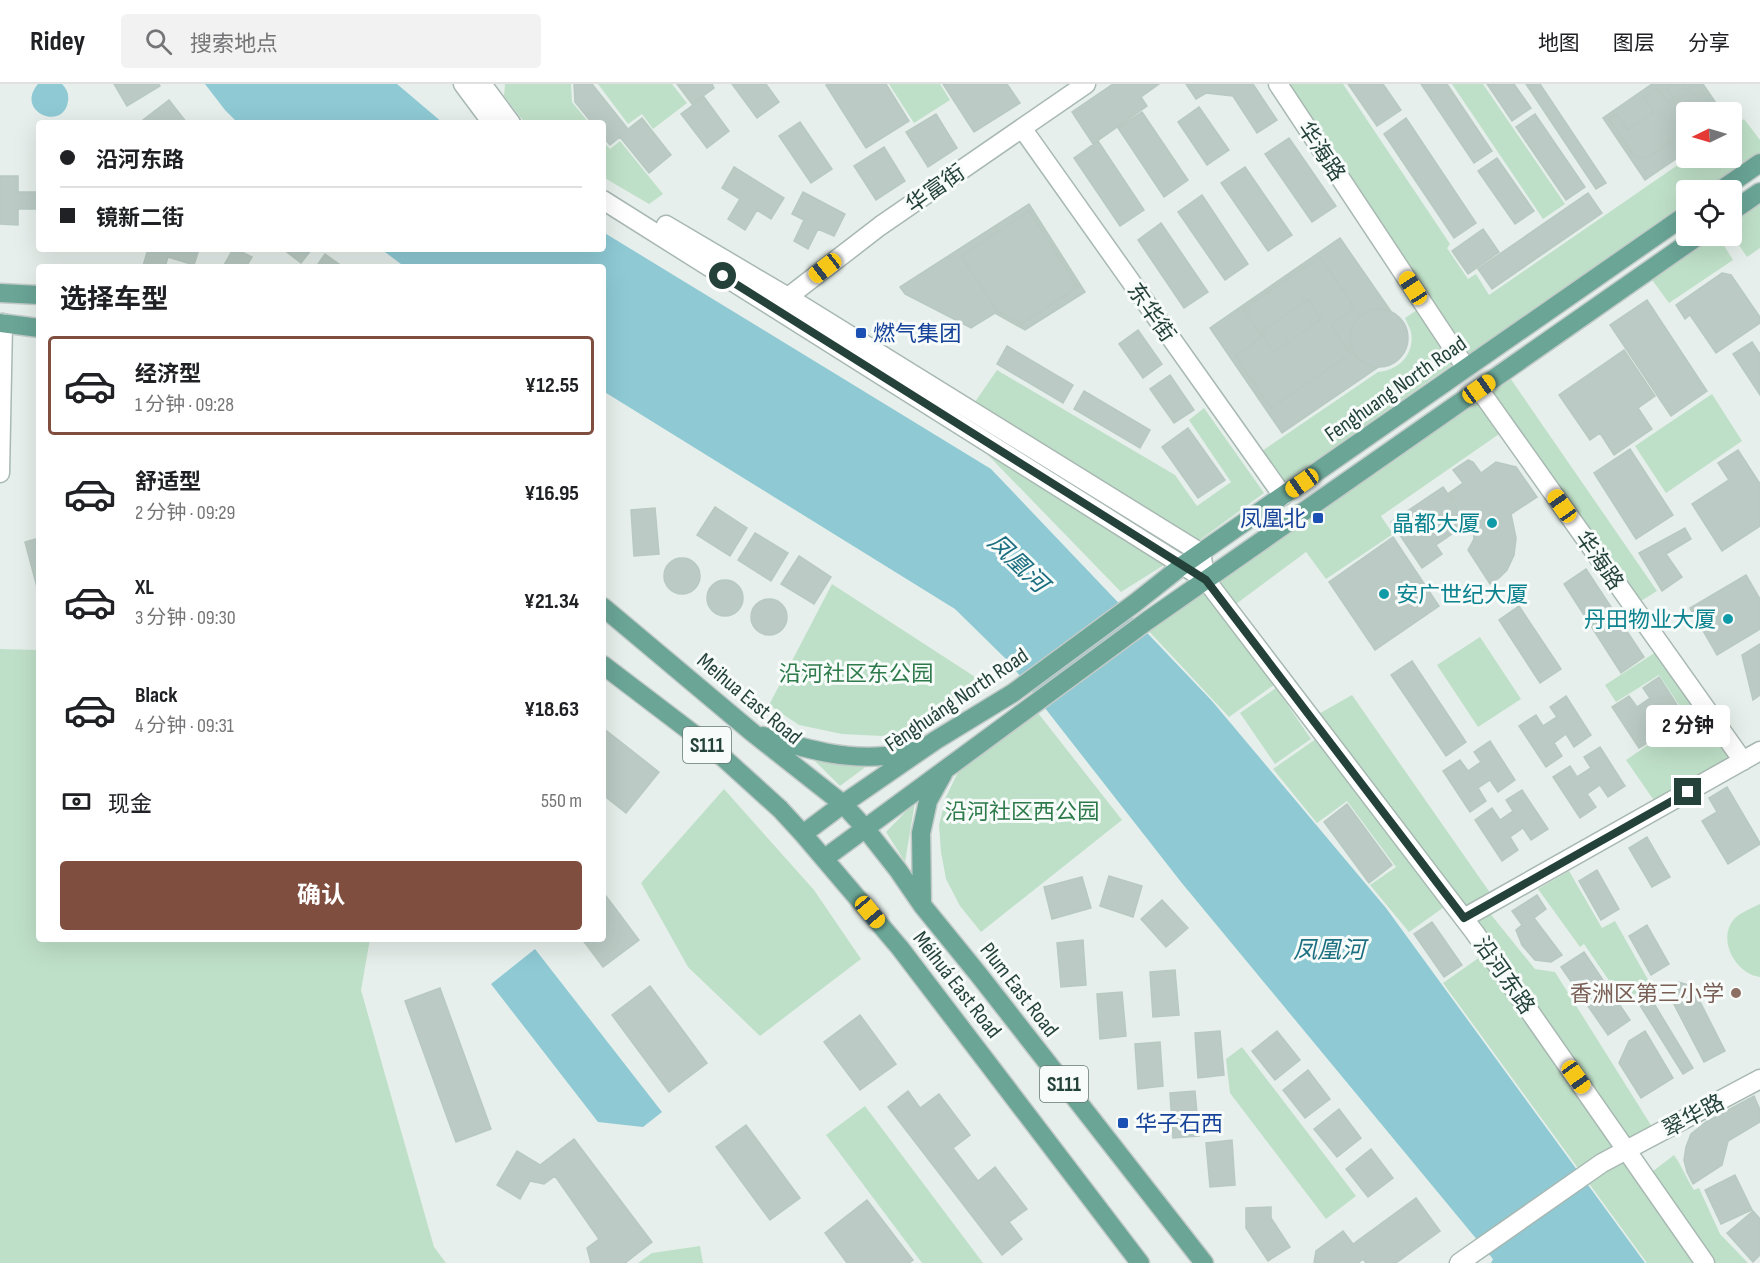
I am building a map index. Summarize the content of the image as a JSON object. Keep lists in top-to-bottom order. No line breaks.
{"streets":{"main road":["Fenghuang North Road","Meihua East Road","Fènghuáng North Road","S111","Méihuá East Road","Plum East Road"],"street":["华海路","华富街","东华街","沿河东路","翠华路"]},"crossings":[["华海路","Fenghuang North Road"],["华富街","东华街"],["东华街","Fenghuang North Road"],["Fenghuang North Road","Fènghuáng North Road"],["Fenghuang North Road","沿河东路"],["Meihua East Road","Fènghuáng North Road"],["Meihua East Road","Plum East Road"],["Fènghuáng North Road","Méihuá East Road"],["沿河东路","翠华路"]],"water":["凤凰河"],"parks":["沿河社区东公园","沿河社区西公园"],"places":{"transit":["燃气集团","凤凰北","华子石西"],"other":["晶都大厦","安广世纪大厦","丹田物业大厦","香洲区第三小学"]},"north":"left","page":{"header":"Ridey","search":"搜索地点","nav":["地图","图层","分享"],"banner":["沿河东路","镜新二街"],"heading":"选择车型","list":[{"name":"经济型","note":"1 分钟 · 09:28","value":"¥12.55"},{"name":"舒适型","note":"2 分钟 · 09:29","value":"¥16.95"},{"name":"XL","note":"3 分钟 · 09:30","value":"¥21.34"},{"name":"Black","note":"4 分钟 · 09:31","value":"¥18.63"}],"bubble":"2 分钟","pay":["现金","550 m"],"buttons":"确认"}}
